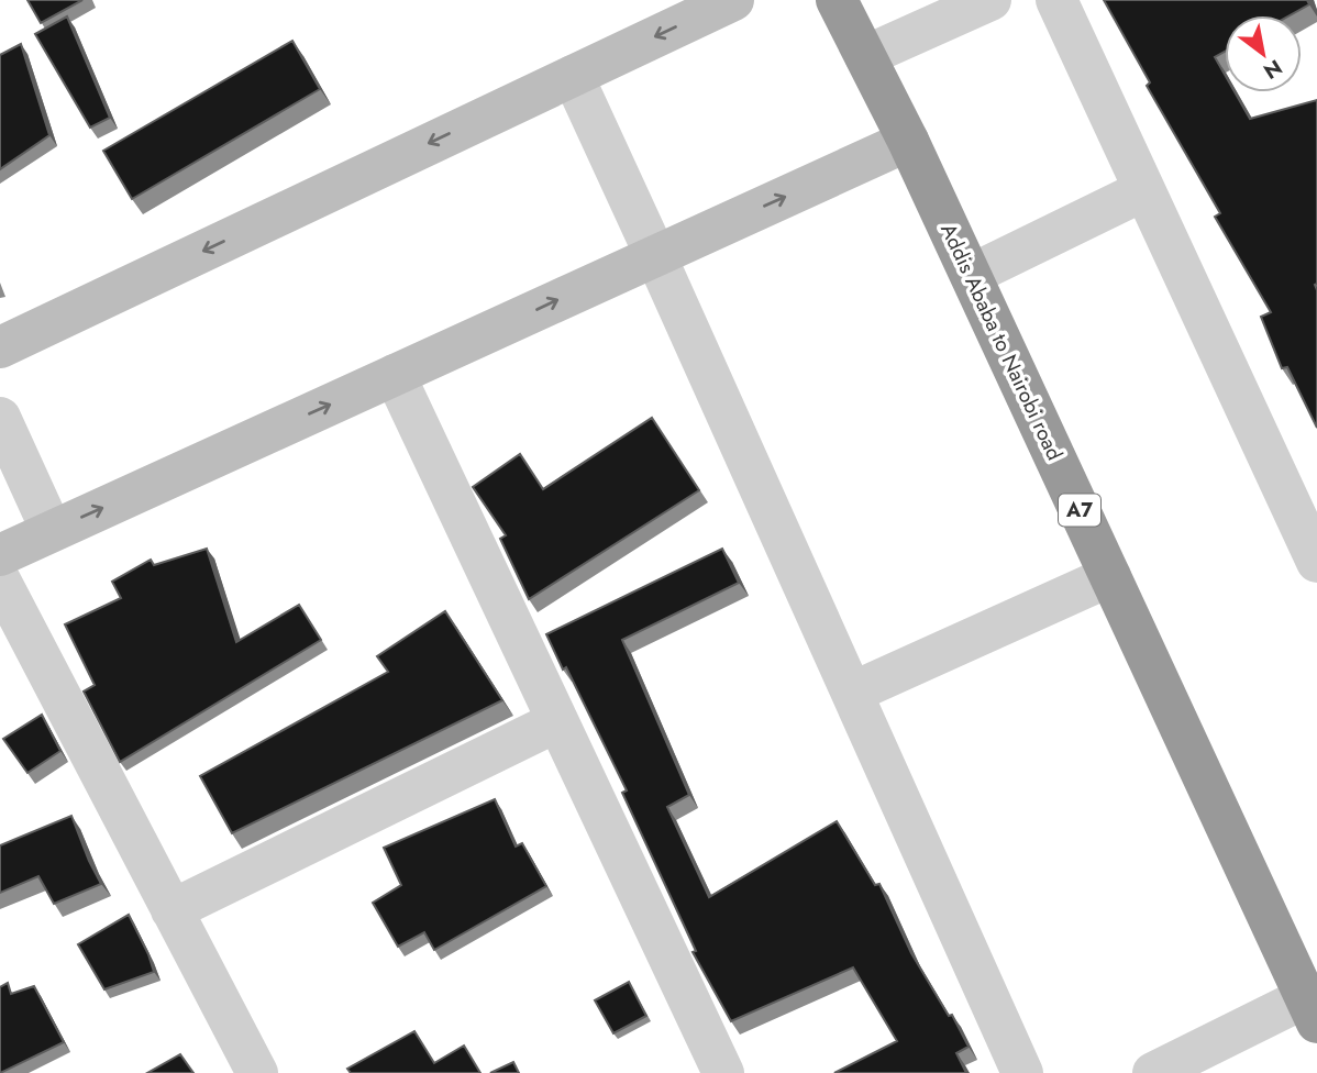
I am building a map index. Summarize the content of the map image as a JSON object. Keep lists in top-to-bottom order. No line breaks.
{"streets":{"highway":["Addis Ababa to Nairobi road","A7"]},"north":"bottom right"}
